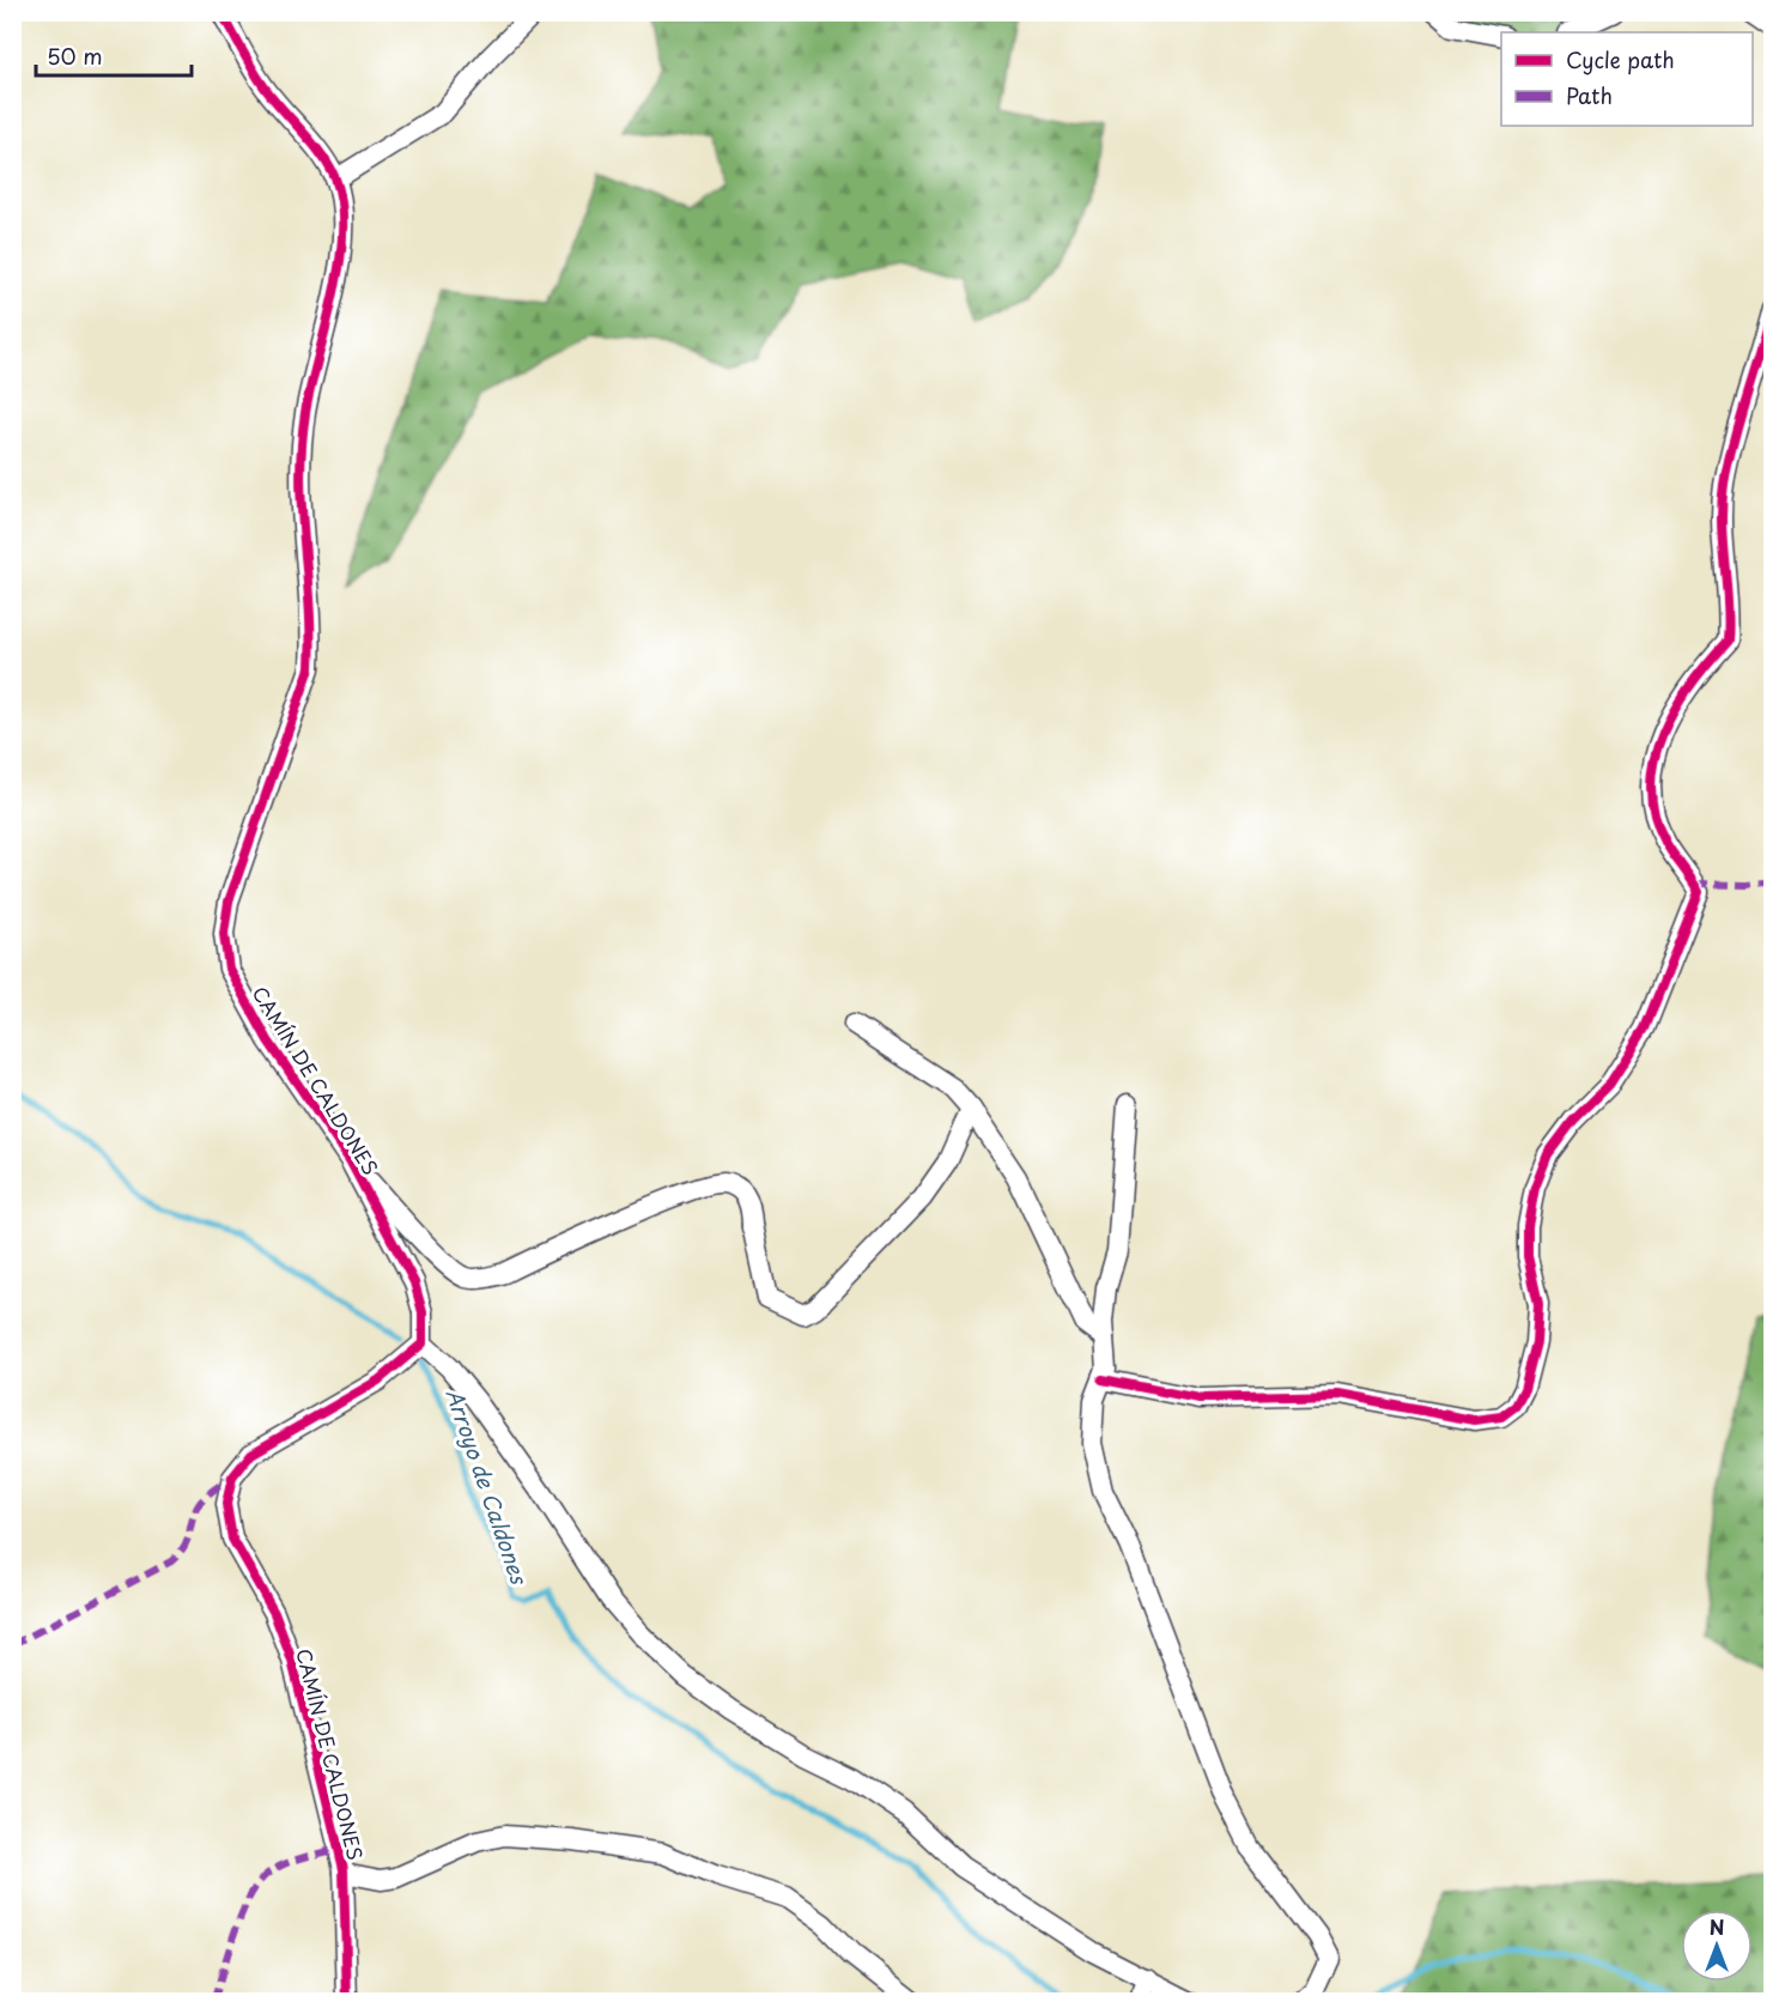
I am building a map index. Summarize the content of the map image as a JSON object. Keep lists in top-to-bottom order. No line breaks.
{"streets":{"street":["CAMÍN DE CALDONES"]},"water":["Arroyo de Caldones"],"legend":["Cycle path","Path"],"scale_bar":"50 m","north":"top"}
